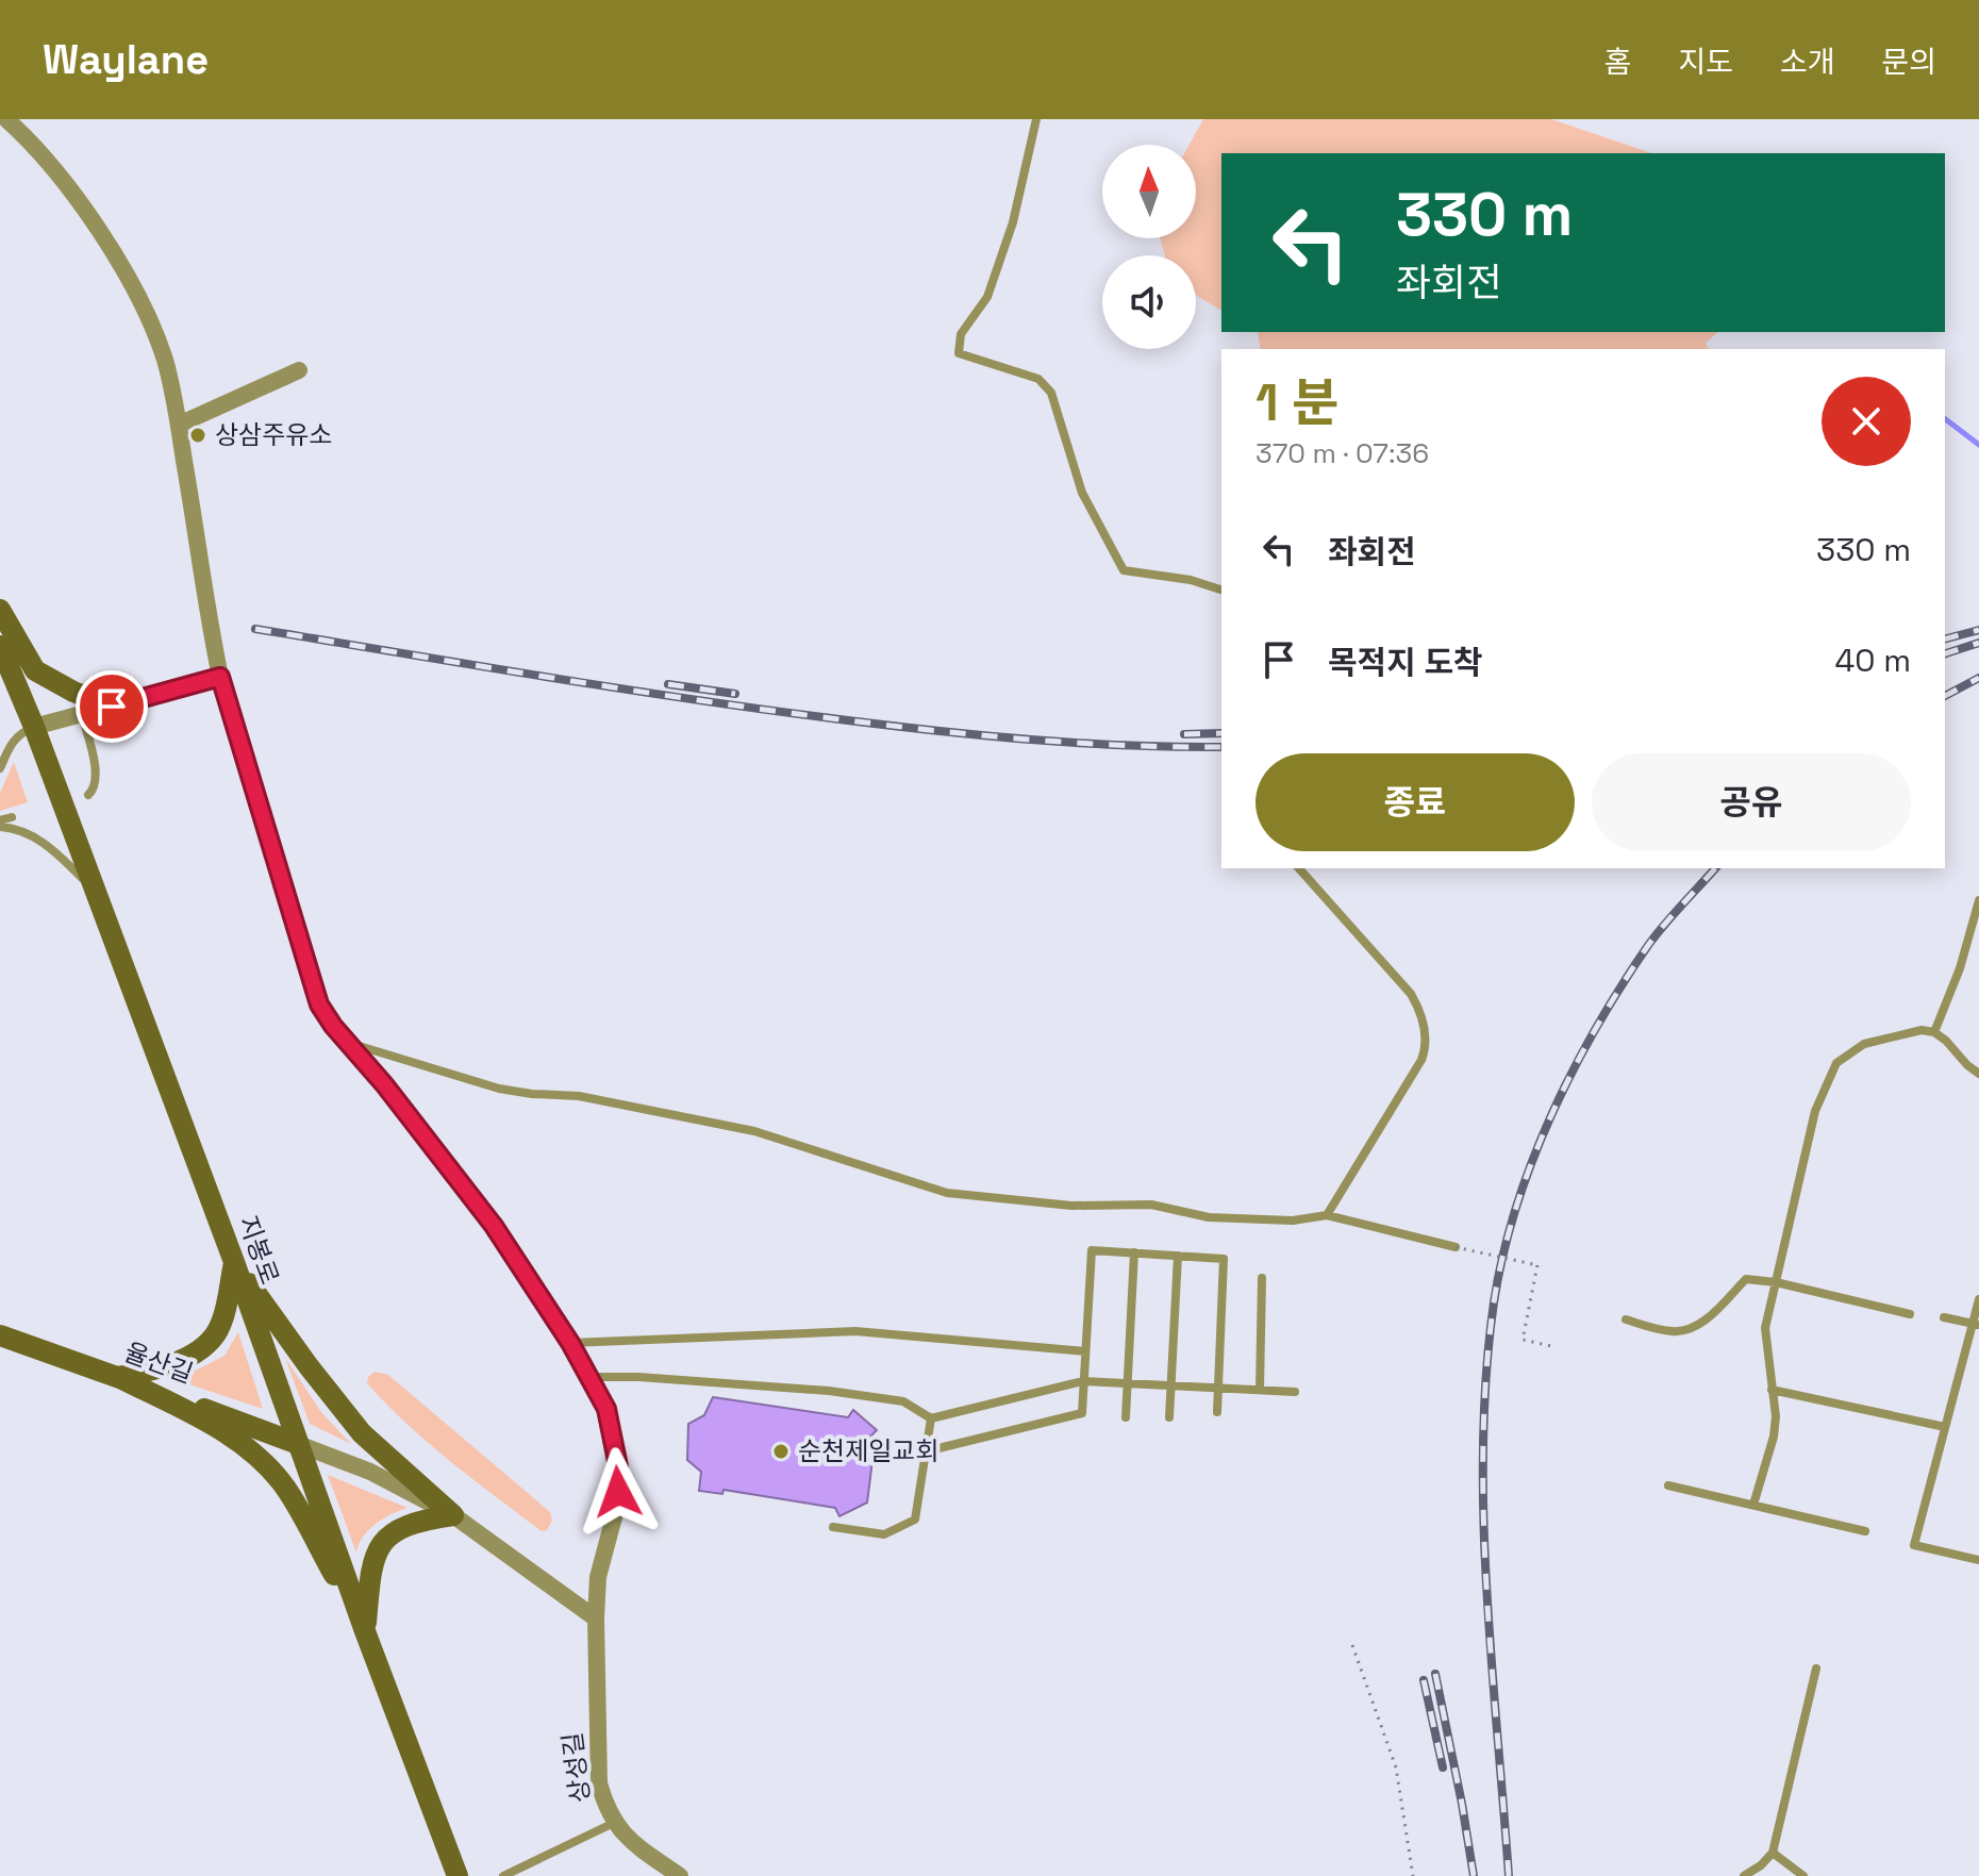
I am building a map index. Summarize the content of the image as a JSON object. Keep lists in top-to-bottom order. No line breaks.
{"streets":{"main road":["지봉로","율산길"],"street":["상성길"]},"crossings":[["지봉로","율산길"]],"places":["상삼주유소","순천제일교회"],"north":"top","page":{"header":"Waylane","nav":["홈","지도","소개","문의"],"turn":["330 m","좌회전"],"heading":["1 분","370 m · 07:36"],"list":[{"name":"좌회전","value":"330 m"},{"name":"목적지 도착","value":"40 m"}],"buttons":["종료","공유"]}}
